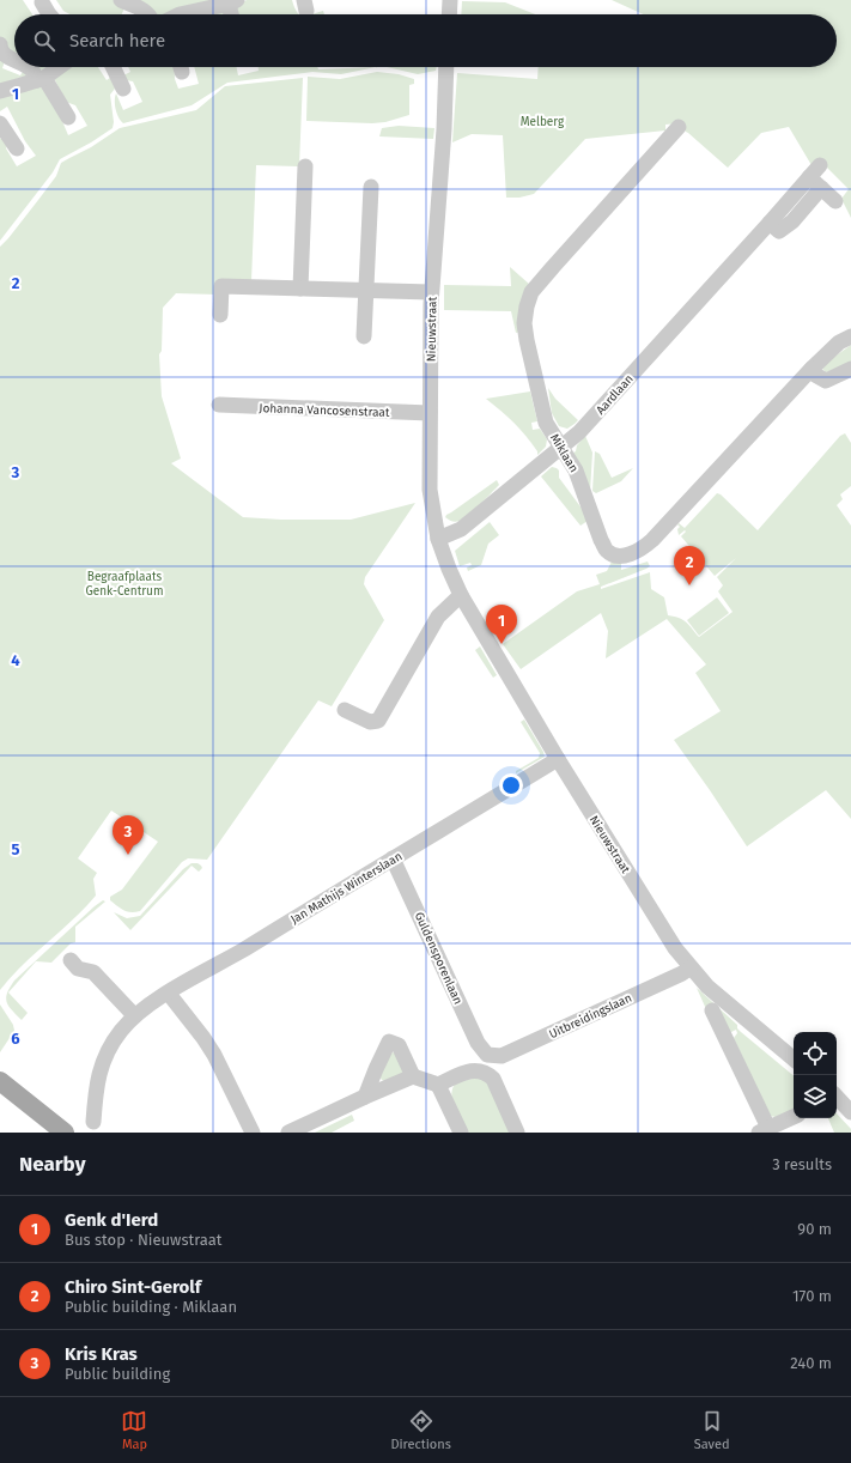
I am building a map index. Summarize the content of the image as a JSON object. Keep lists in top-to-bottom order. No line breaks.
{"streets":{"street":["Nieuwstraat","Aardlaan","Johanna Vancosenstraat","Miklaan","Jan Mathijs Winterslaan","Guldensporenlaan","Uitbreidingslaan"]},"crossings":[["Nieuwstraat","Aardlaan"],["Nieuwstraat","Johanna Vancosenstraat"],["Nieuwstraat","Jan Mathijs Winterslaan"],["Nieuwstraat","Uitbreidingslaan"],["Aardlaan","Miklaan"],["Jan Mathijs Winterslaan","Guldensporenlaan"],["Guldensporenlaan","Uitbreidingslaan"]],"parks":["Melberg","Begraafplaats Genk-Centrum"],"page":{"search":"Search here","pins":["2","1","3"],"heading":["Nearby","3 results"],"list":[{"mark":"1","name":"Genk d'Ierd","note":"Bus stop · Nieuwstraat","value":"90 m"},{"mark":"2","name":"Chiro Sint-Gerolf","note":"Public building · Miklaan","value":"170 m"},{"mark":"3","name":"Kris Kras","note":"Public building","value":"240 m"}],"nav":["Map","Directions","Saved"]},"grid":{"rows":["1","2","3","4","5","6"]}}
